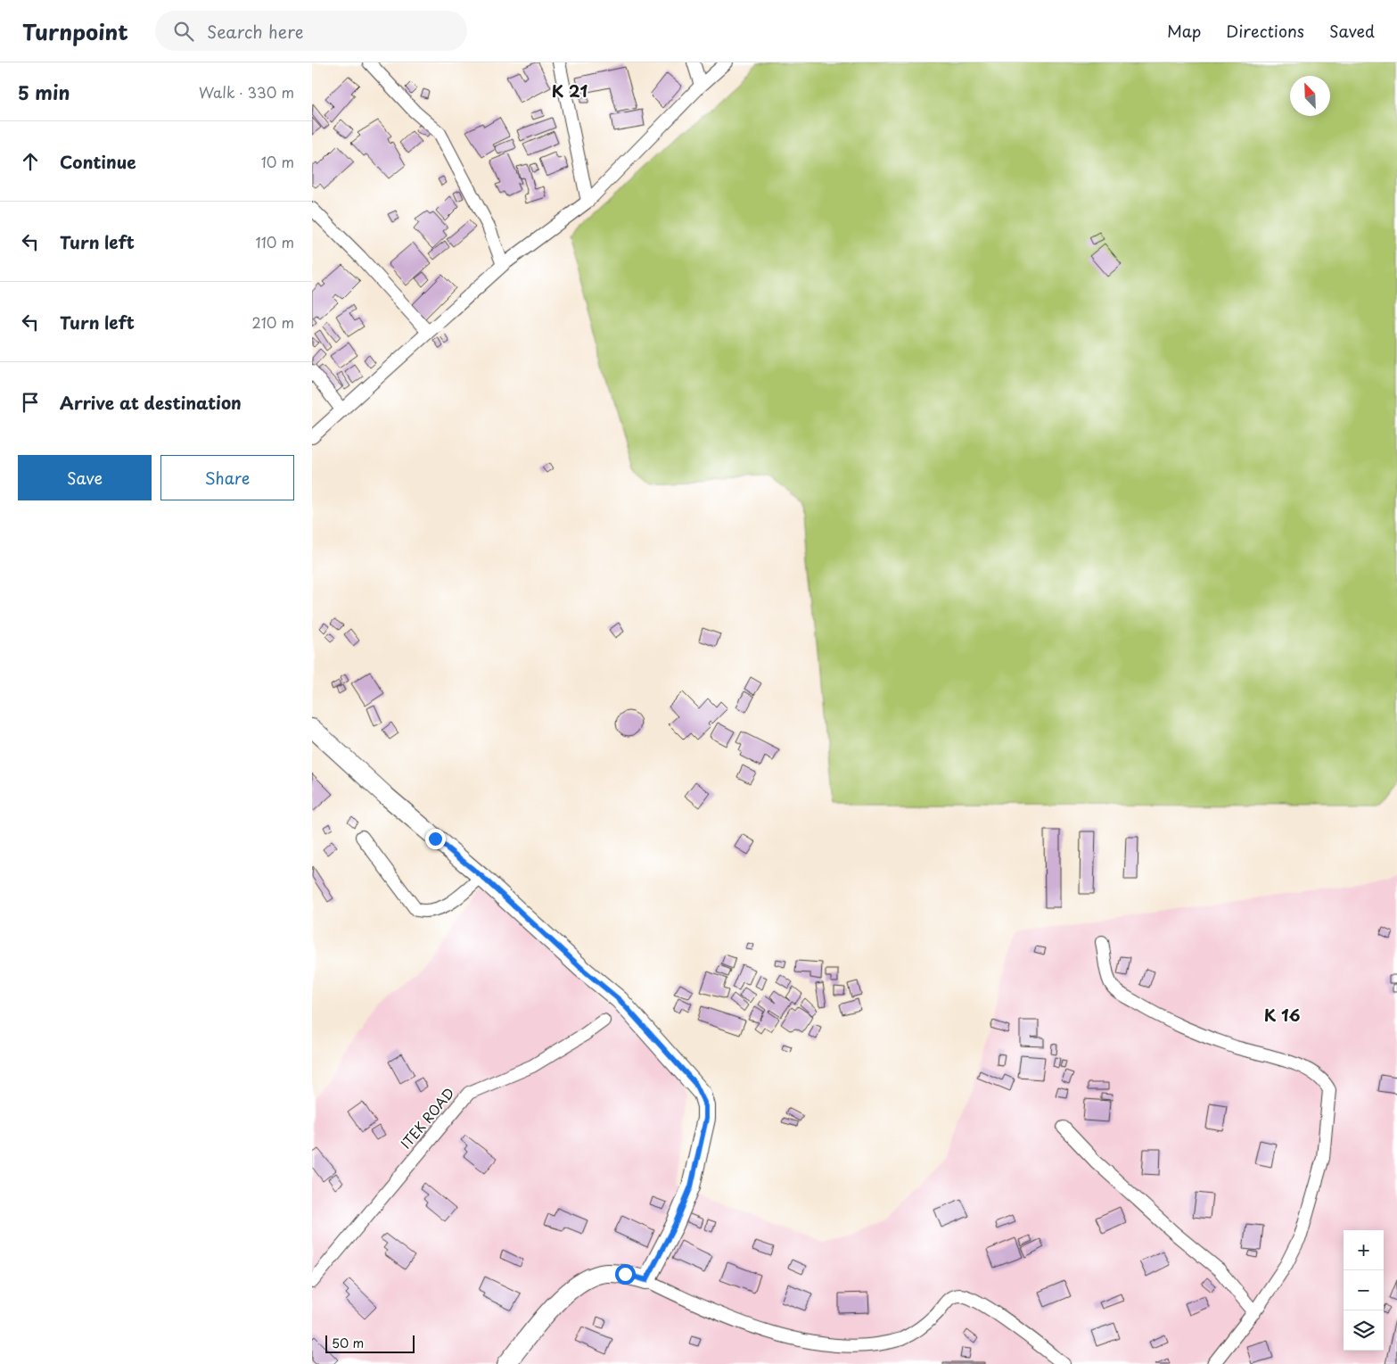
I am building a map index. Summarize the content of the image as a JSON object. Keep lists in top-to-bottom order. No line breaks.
{"streets":{"street":["ITEK ROAD"]},"districts":["K 21","K 16"],"scale_bar":"50 m","north":"top left","page":{"header":"Turnpoint","search":"Search here","nav":["Map","Directions","Saved"],"heading":["5 min","Walk · 330 m"],"list":[["Continue","10 m"],["Turn left","110 m"],["Turn left","210 m"],"Arrive at destination"],"buttons":["Save","Share"],"map_buttons":["+","−"],"scale":"50 m"}}
